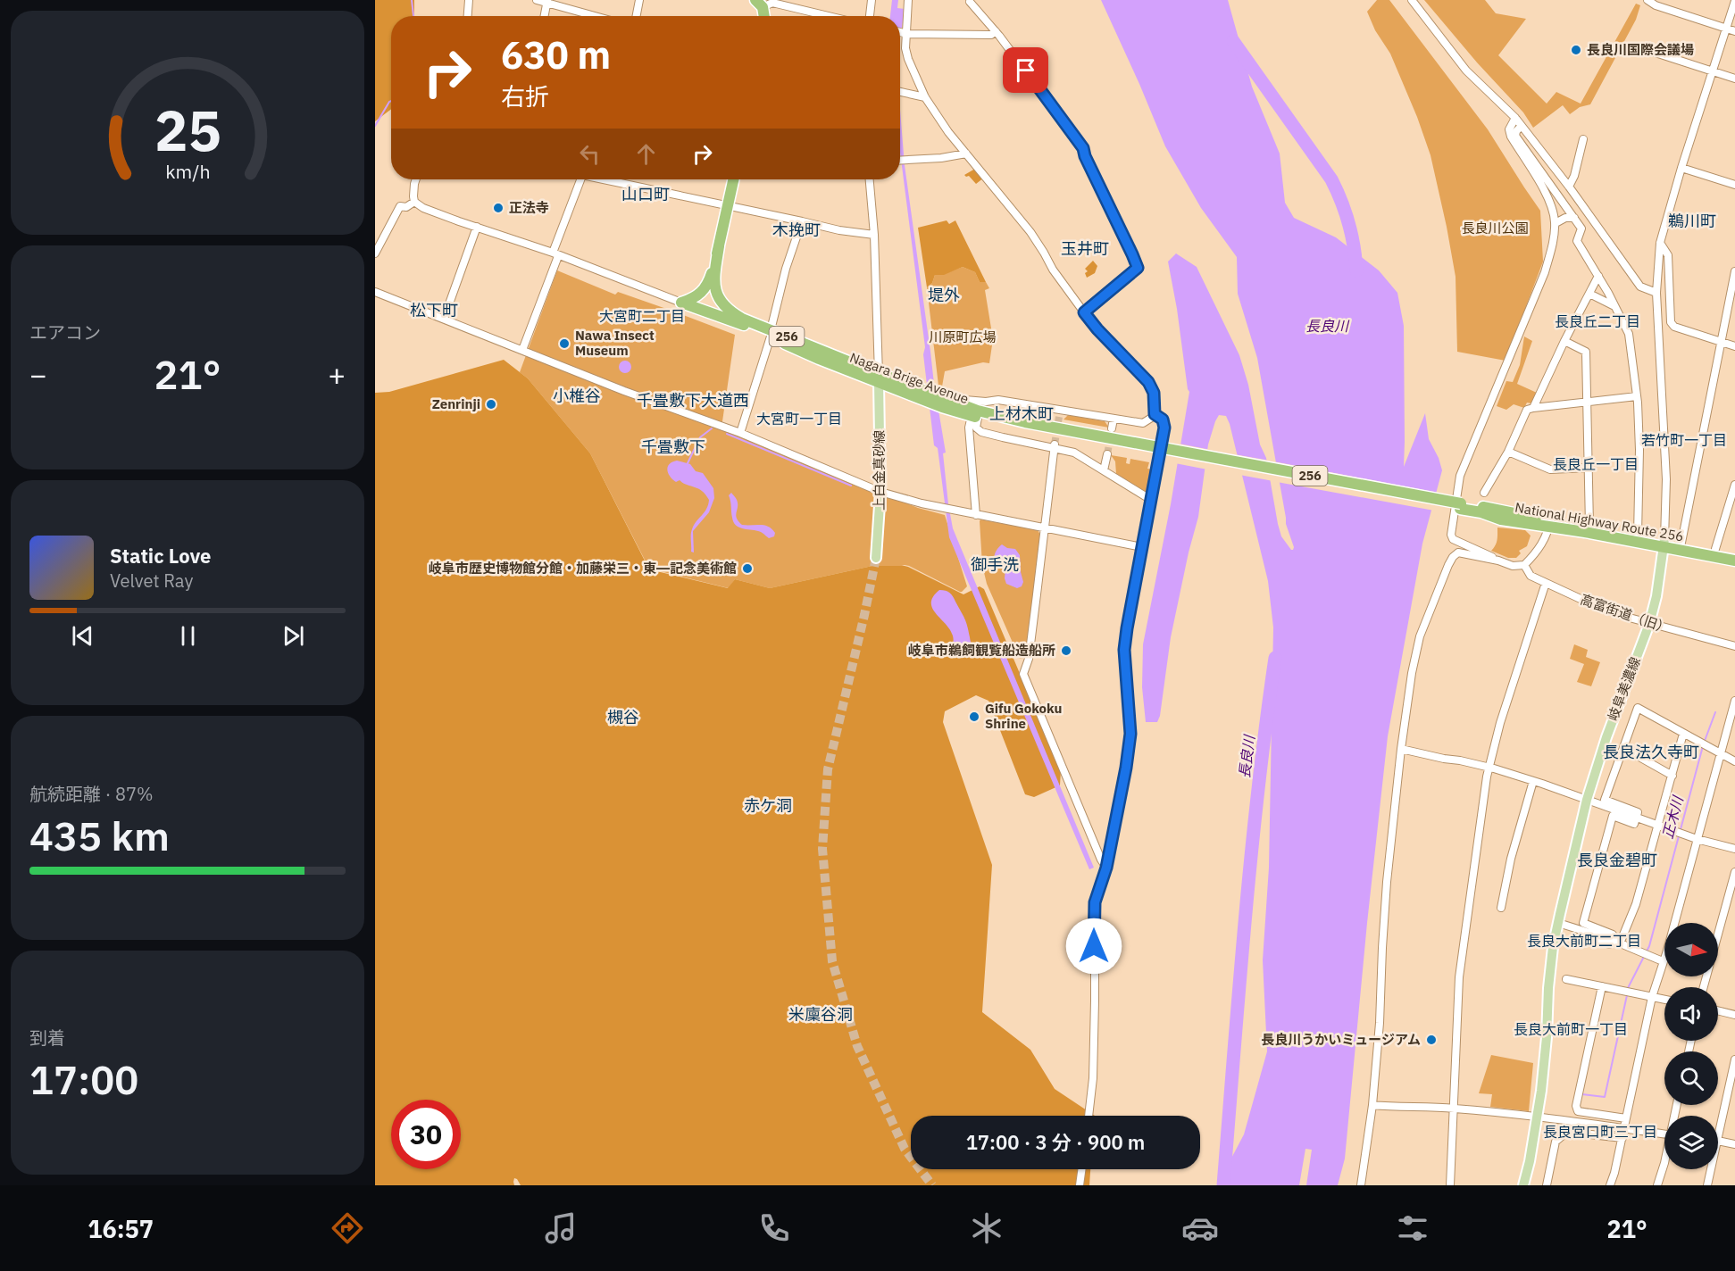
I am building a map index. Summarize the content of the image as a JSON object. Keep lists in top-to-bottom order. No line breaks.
{"streets":{"highway":["256","Nagara Brige Avenue","National Highway Route 256"],"main road":["上白金真砂線","岐阜美濃線"],"street":["高富街道（旧）"]},"crossings":[["Nagara Brige Avenue","上白金真砂線"],["Nagara Brige Avenue","National Highway Route 256"],["National Highway Route 256","岐阜美濃線"],["高富街道（旧）","岐阜美濃線"]],"districts":["山口町","鵜川町","木挽町","玉井町","堤外","松下町","大宮町二丁目","長良丘二丁目","小椎谷","千畳敷下大道西","上材木町","大宮町一丁目","若竹町一丁目","千畳敷下","長良丘一丁目","御手洗","槻谷","長良法久寺町","赤ケ洞","長良金碧町","長良大前町二丁目","米廩谷洞","長良大前町一丁目","長良宮口町三丁目"],"water":["長良川","正木川"],"parks":["長良川公園","川原町広場"],"places":["長良川国際会議場","正法寺","Nawa Insect Museum","Zenrinji","岐阜市歴史博物館分館・加藤栄三・東―記念美術館","岐阜市鵜飼観覧船造船所","Gifu Gokoku Shrine","長良川うかいミュージアム"],"north":"right","page":{"turn":["630 m","右折"],"tile":["エアコン",["航続距離 · 87%","435 km"],["到着","17:00"]],"heat":["−","21°","+"],"song":["Static Love","Velvet Ray"],"limit":"30","trip":"17:00 · 3 分 · 900 m","tabs":["16:57","21°"],"gauge":["25","km/h"]}}
